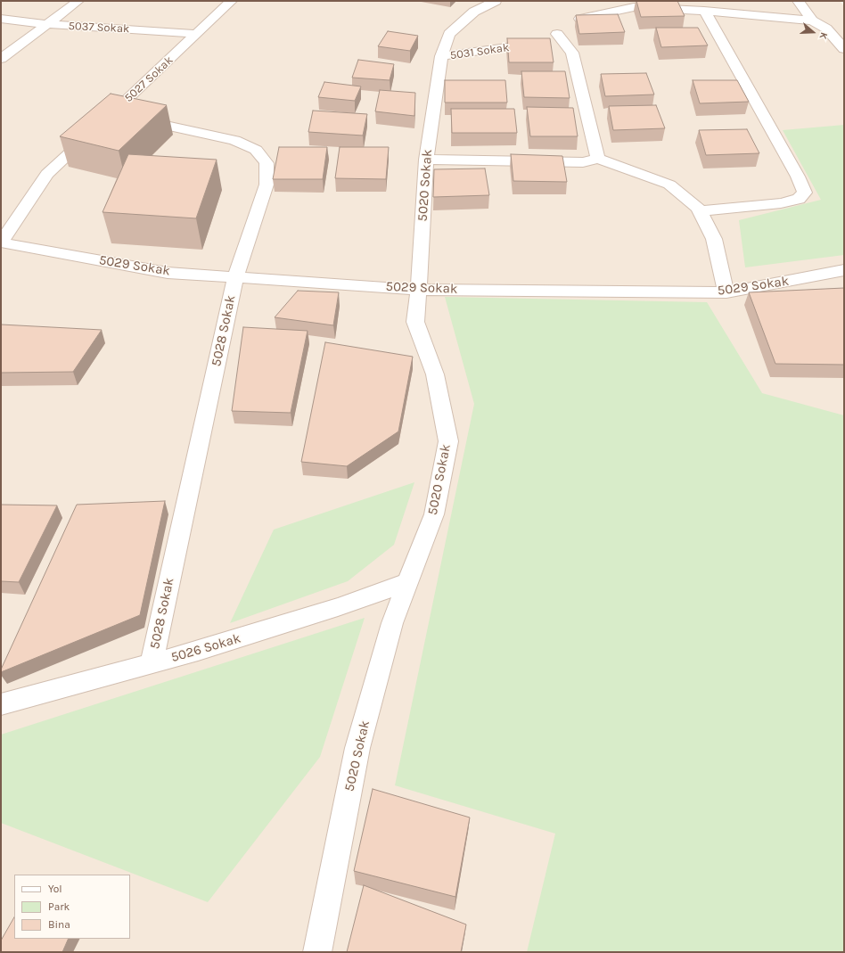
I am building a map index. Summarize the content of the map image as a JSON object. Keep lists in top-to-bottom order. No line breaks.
{"streets":{"street":["5037 Sokak","5031 Sokak","5027 Sokak","5020 Sokak","5029 Sokak","5028 Sokak","5026 Sokak"]},"crossings":[["5037 Sokak","5027 Sokak"],["5031 Sokak","5020 Sokak"],["5027 Sokak","5029 Sokak"],["5027 Sokak","5028 Sokak"],["5020 Sokak","5029 Sokak"],["5020 Sokak","5026 Sokak"],["5029 Sokak","5028 Sokak"],["5028 Sokak","5026 Sokak"]],"legend":["Yol","Park","Bina"],"north":"right"}
